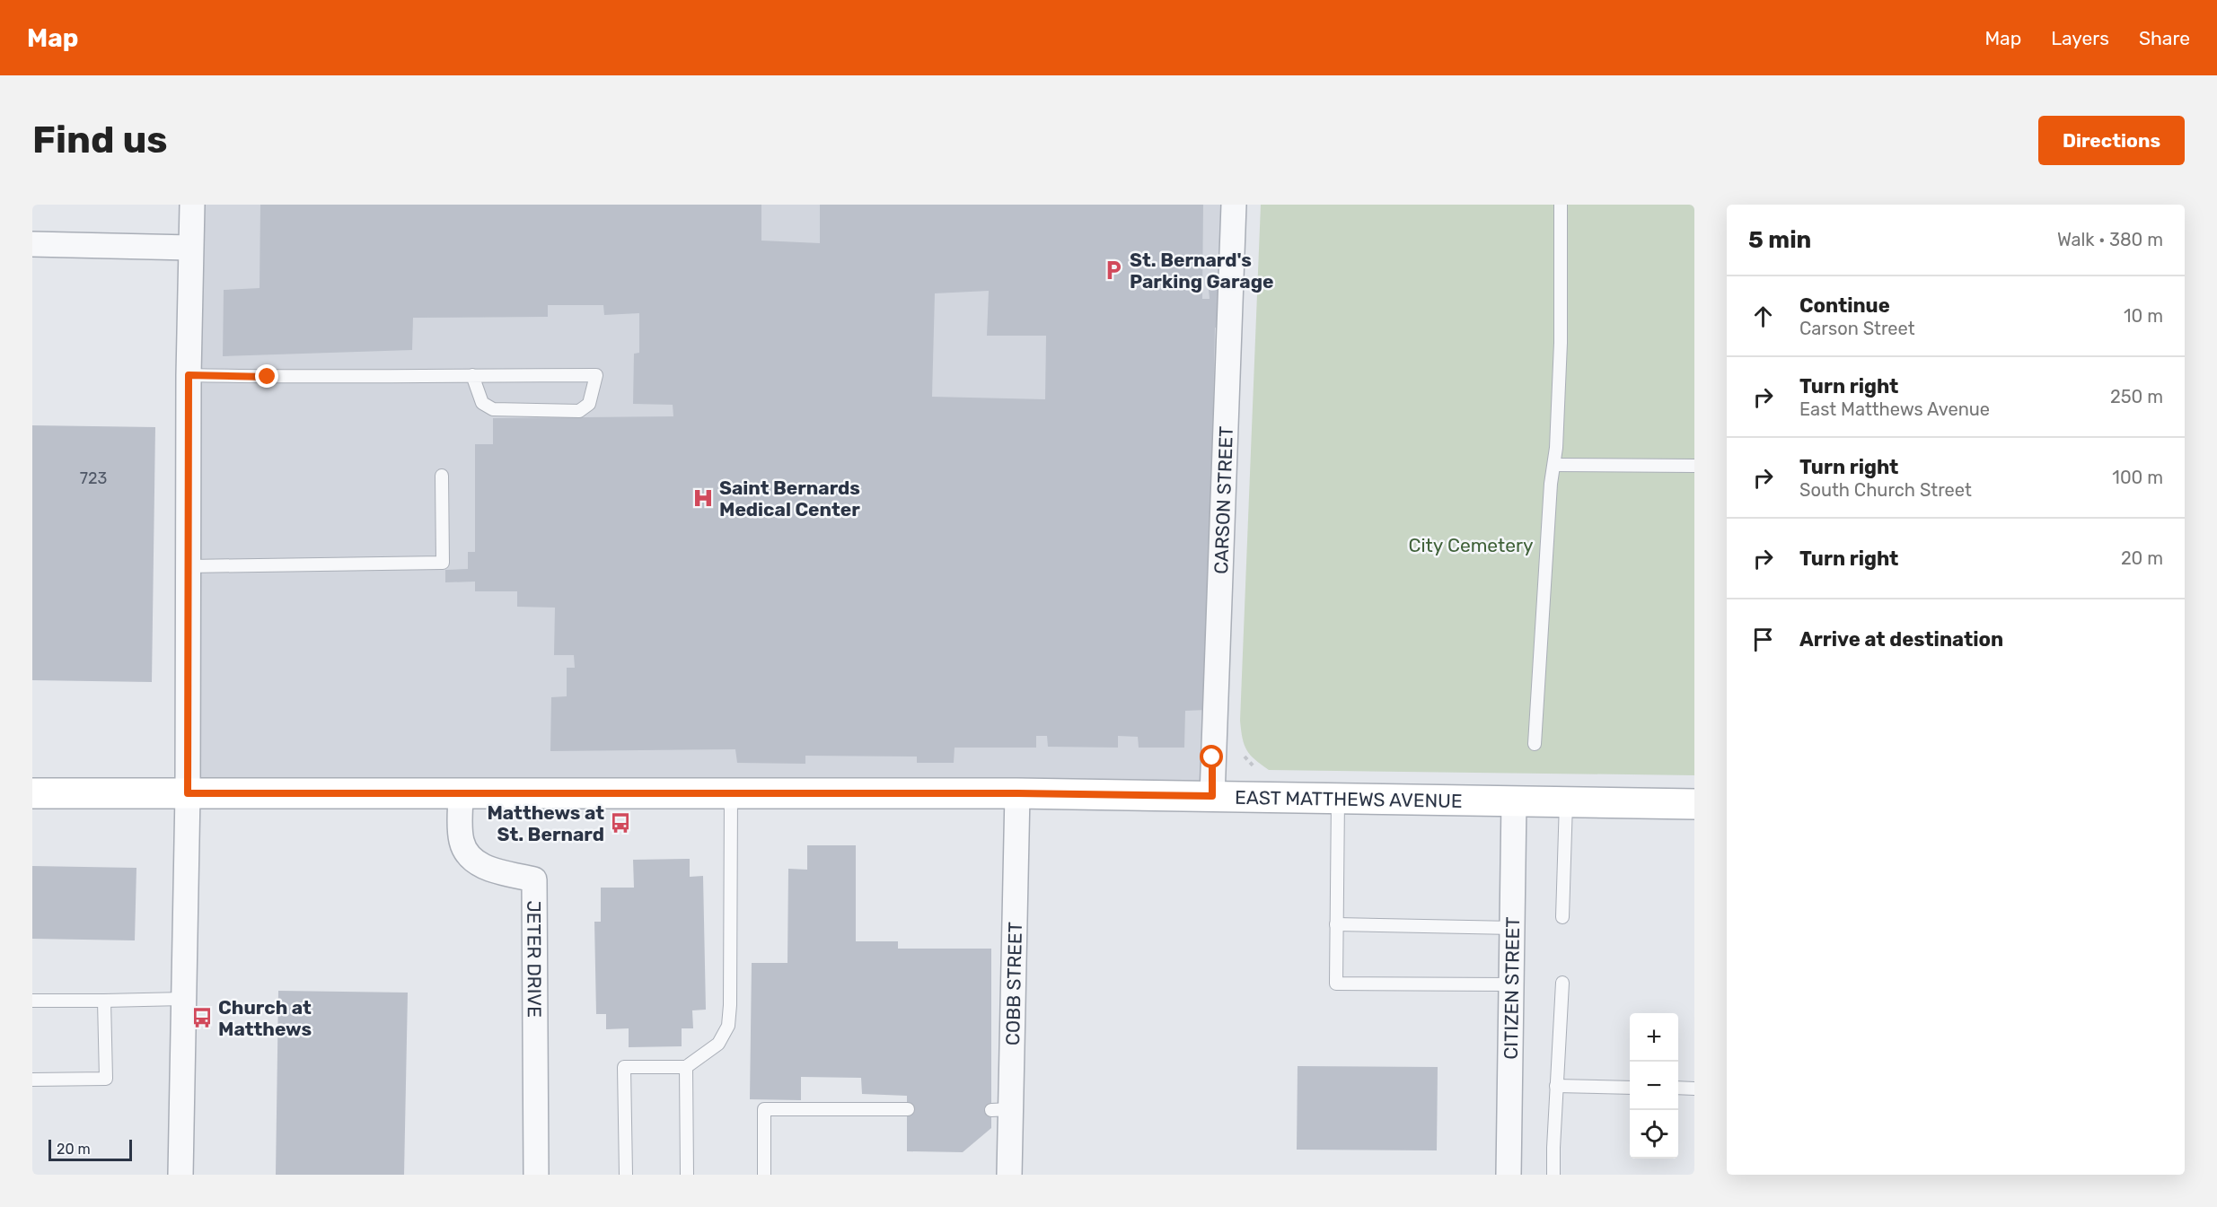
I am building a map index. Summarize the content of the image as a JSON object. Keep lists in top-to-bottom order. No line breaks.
{"streets":{"street":["CARSON STREET","EAST MATTHEWS AVENUE","JETER DRIVE","COBB STREET","CITIZEN STREET"]},"crossings":[["CARSON STREET","EAST MATTHEWS AVENUE"],["EAST MATTHEWS AVENUE","JETER DRIVE"],["EAST MATTHEWS AVENUE","COBB STREET"],["EAST MATTHEWS AVENUE","CITIZEN STREET"]],"parks":["City Cemetery"],"places":{"parking":["St. Bernard's Parking Garage"],"hospital":["Saint Bernards Medical Center"],"bus stop":["Matthews at St. Bernard","Church at Matthews"]},"house_numbers":["723"],"scale_bar":"20 m","page":{"header":"Map","nav":["Map","Layers","Share"],"buttons":"Directions","title":"Find us","heading":["5 min","Walk · 380 m"],"list":[["Continue","Carson Street","10 m"],["Turn right","East Matthews Avenue","250 m"],["Turn right","South Church Street","100 m"],["Turn right","20 m"],"Arrive at destination"],"map_buttons":["+","−"],"scale":"20 m"}}
